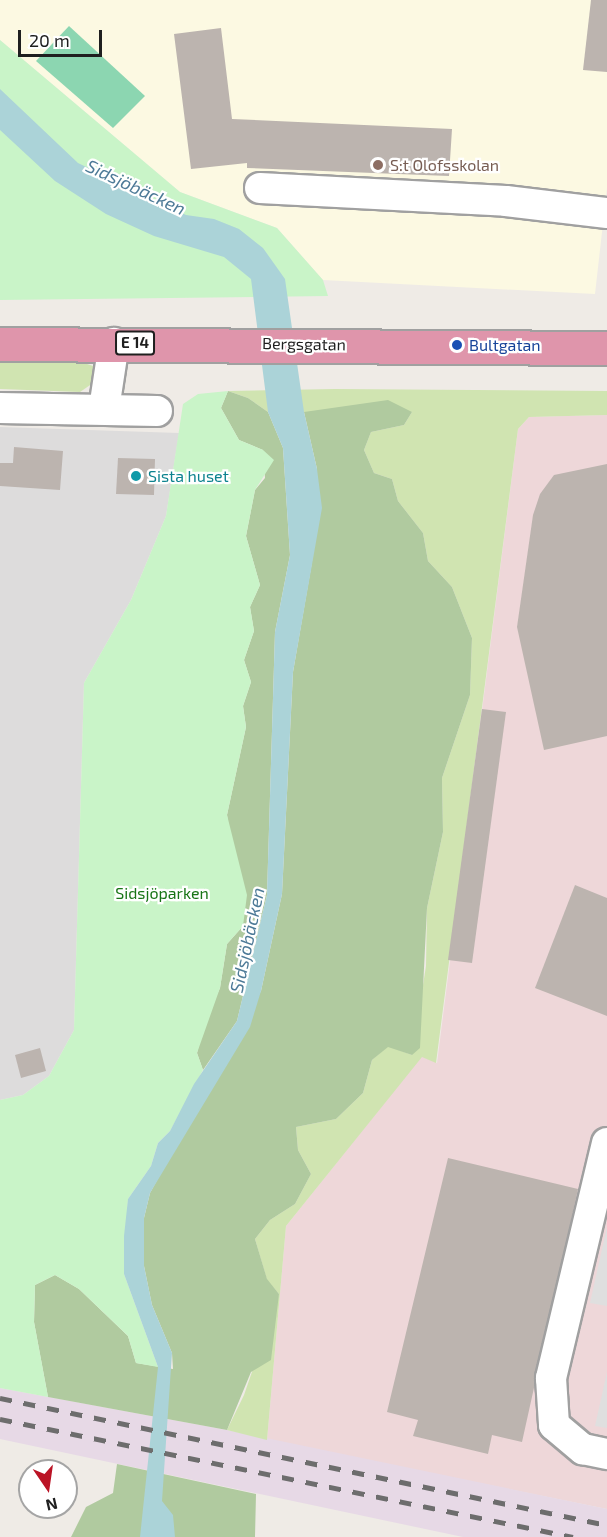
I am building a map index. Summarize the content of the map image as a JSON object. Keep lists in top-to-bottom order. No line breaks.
{"streets":{"highway":["E 14","Bergsgatan"]},"water":["Sidsjöbäcken"],"parks":["Sidsjöparken"],"places":["S:t Olofsskolan","Bultgatan","Sista huset"],"scale_bar":"20 m","north":"bottom"}
